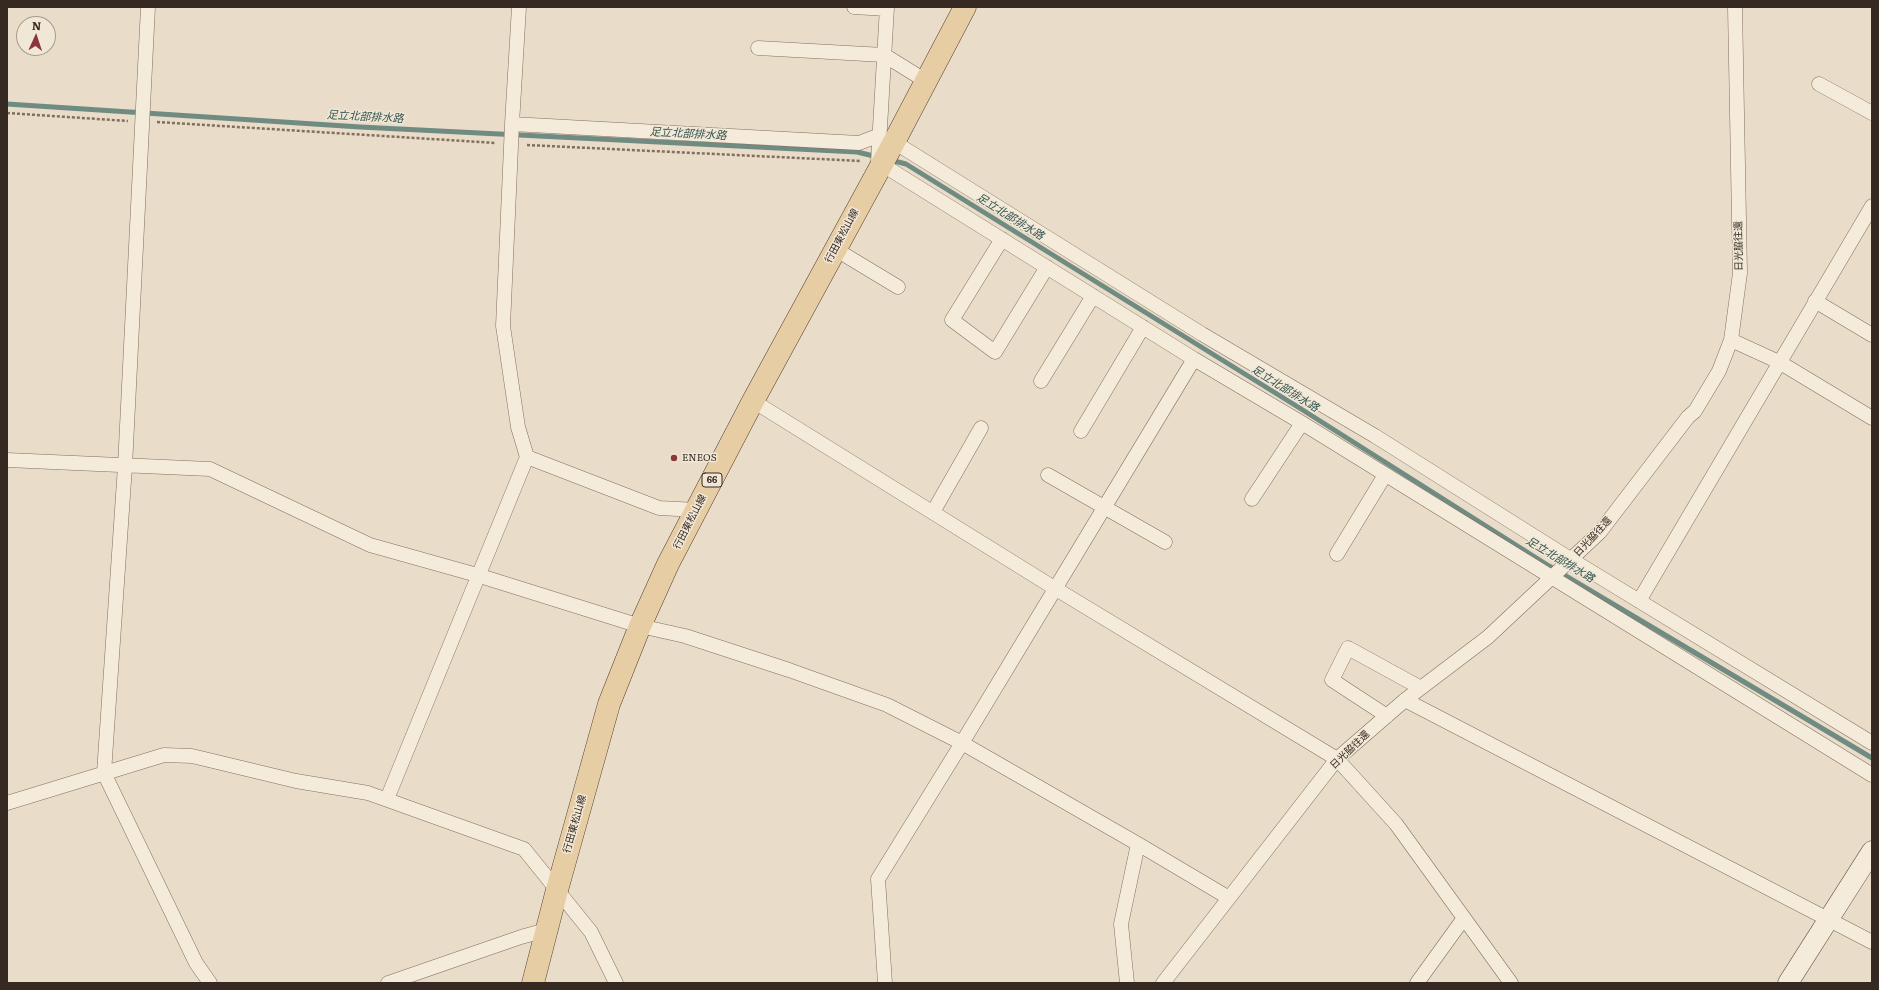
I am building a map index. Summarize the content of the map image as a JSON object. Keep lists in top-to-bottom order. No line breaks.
{"streets":{"main road":["行田東松山線","66"],"street":["日光脇往還"]},"water":["足立北部排水路"],"places":["ENEOS"],"north":"top"}
